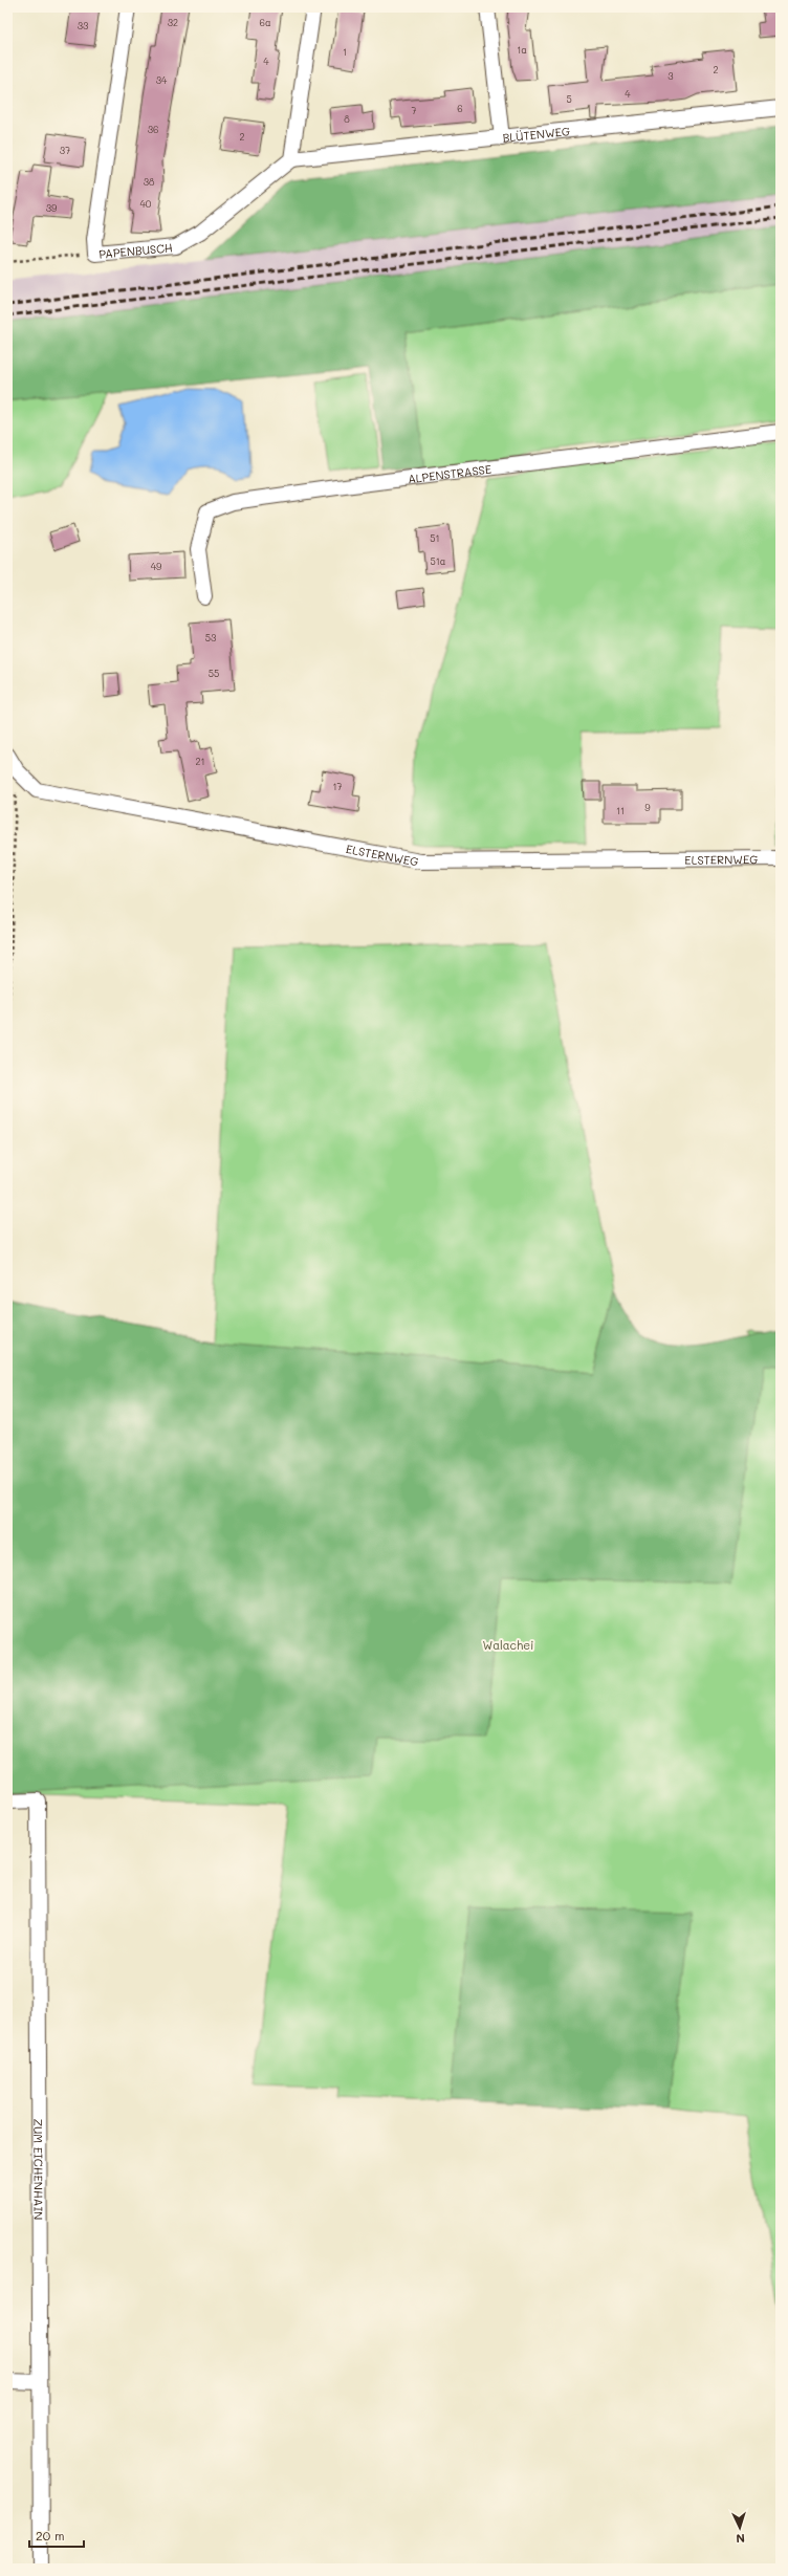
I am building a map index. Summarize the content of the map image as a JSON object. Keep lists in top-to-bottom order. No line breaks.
{"streets":{"street":["BLÜTENWEG","PAPENBUSCH","ALPENSTRASSE","ELSTERNWEG","ZUM EICHENHAIN"]},"crossings":[["BLÜTENWEG","PAPENBUSCH"]],"parks":["Walachei"],"house_numbers":["32","6a","33","1a","1","4","2","3","34","4","5","6","7","8","36","2","37","38","40","39","51","51a","49","53","55","21","17","9","11"],"scale_bar":"20 m","north":"bottom"}
